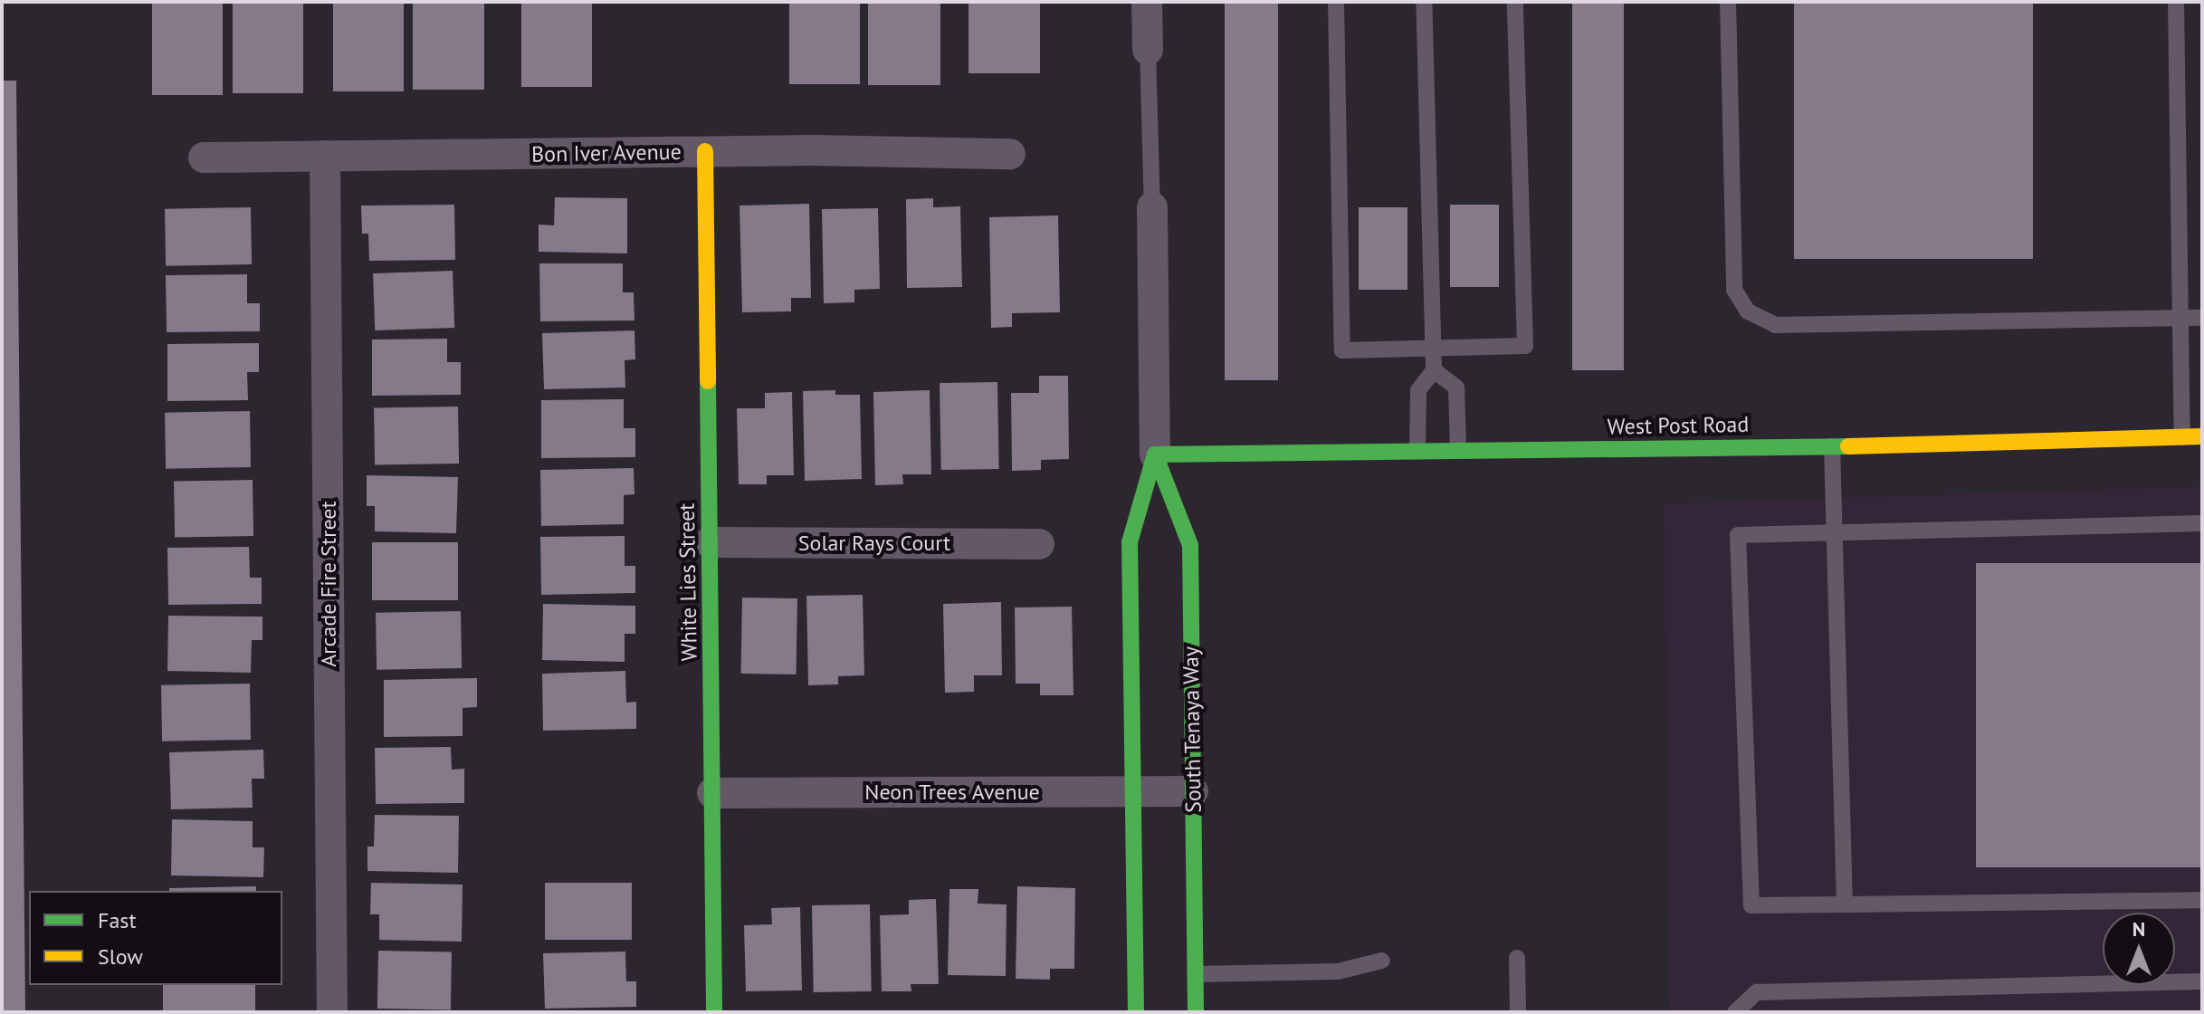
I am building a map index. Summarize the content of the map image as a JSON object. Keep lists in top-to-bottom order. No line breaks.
{"streets":{"street":["Bon Iver Avenue","West Post Road","Solar Rays Court","White Lies Street","Arcade Fire Street","South Tenaya Way","Neon Trees Avenue"]},"crossings":[["Bon Iver Avenue","White Lies Street"],["Bon Iver Avenue","Arcade Fire Street"],["West Post Road","South Tenaya Way"],["Solar Rays Court","White Lies Street"],["White Lies Street","Neon Trees Avenue"],["South Tenaya Way","Neon Trees Avenue"]],"legend":["Fast","Slow"],"north":"top"}
